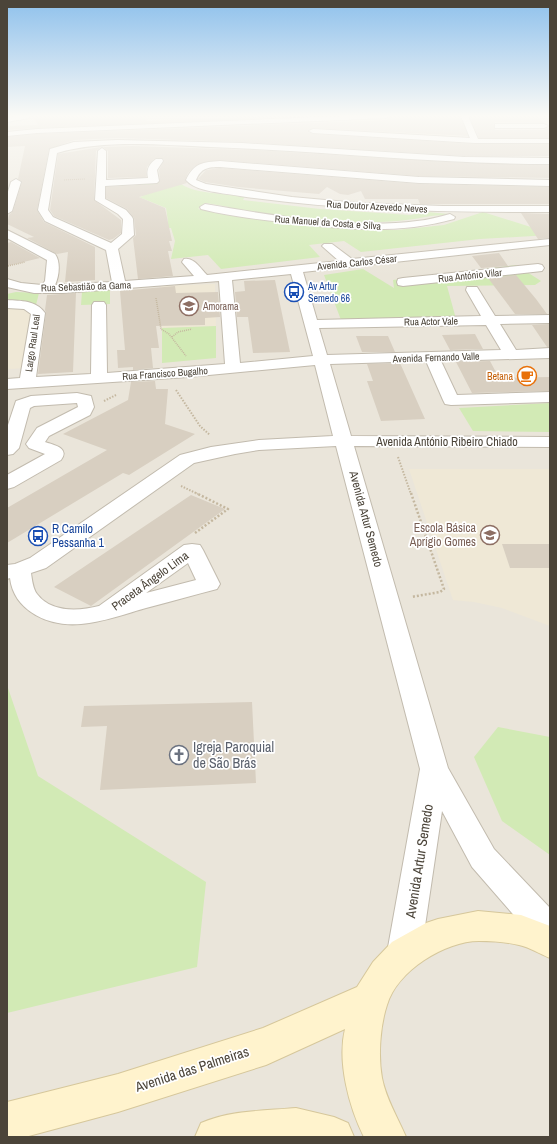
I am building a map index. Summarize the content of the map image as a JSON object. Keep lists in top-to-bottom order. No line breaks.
{"streets":{"main road":["Avenida das Palmeiras"],"street":["Rua Doutor Azevedo Neves","Rua Manuel da Costa e Silva","Avenida Carlos César","Rua António Vilar","Rua Sebastião da Gama","Rua Actor Vale","Largo Raul Leal","Avenida Fernando Valle","Rua Francisco Bugalho","Avenida António Ribeiro Chiado","Avenida Artur Semedo","Praceta Ângelo Lima"]},"crossings":[["Rua Doutor Azevedo Neves","Rua Manuel da Costa e Silva"],["Avenida Carlos César","Rua Sebastião da Gama"],["Avenida Carlos César","Avenida Artur Semedo"],["Rua Actor Vale","Avenida Artur Semedo"],["Largo Raul Leal","Rua Francisco Bugalho"],["Avenida Fernando Valle","Rua Francisco Bugalho"],["Avenida Fernando Valle","Avenida Artur Semedo"],["Rua Francisco Bugalho","Avenida Artur Semedo"],["Avenida António Ribeiro Chiado","Avenida Artur Semedo"],["Avenida António Ribeiro Chiado","Praceta Ângelo Lima"]],"places":{"bus stop":["Av Artur Semedo 66","R Camilo Pessanha 1"],"school or university":["Amorama","Escola Básica Aprígio Gomes"],"cafe":["Betana"],"church":["Igreja Paroquial de São Brás"]}}
